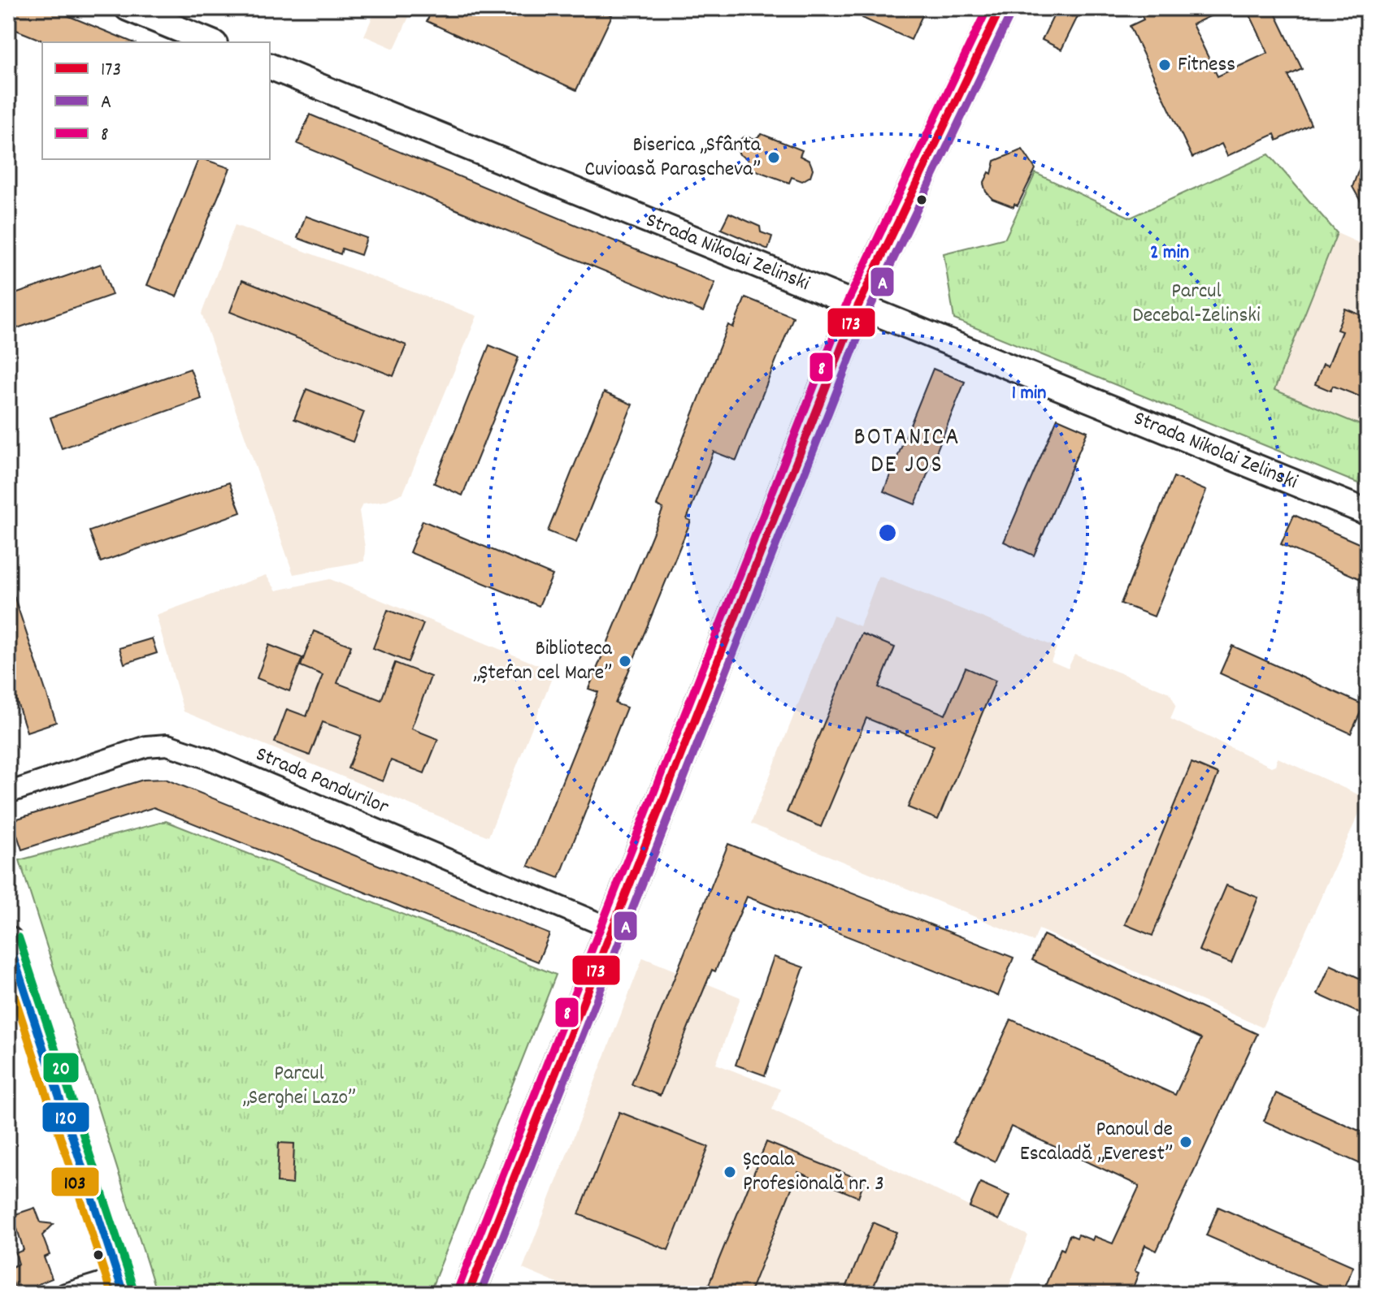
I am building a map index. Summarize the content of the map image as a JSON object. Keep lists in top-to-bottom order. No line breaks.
{"streets":{"street":["Strada Nikolai Zelinski","Strada Pandurilor"]},"districts":["BOTANICA DE JOS"],"parks":["Parcul Decebal-Zelinski","Parcul „Serghei Lazo”"],"places":["Fitness","Biserica „Sfânta Cuvioasă Parascheva”","Biblioteca „Ștefan cel Mare”","Panoul de Escaladă „Everest”","Școala Profesională nr. 3"],"lines":["transit line 173","transit line 8","transit line A","transit line 20","transit line 120","transit line 103"],"legend":["173","A","8"],"rings":["2 min","1 min"]}
